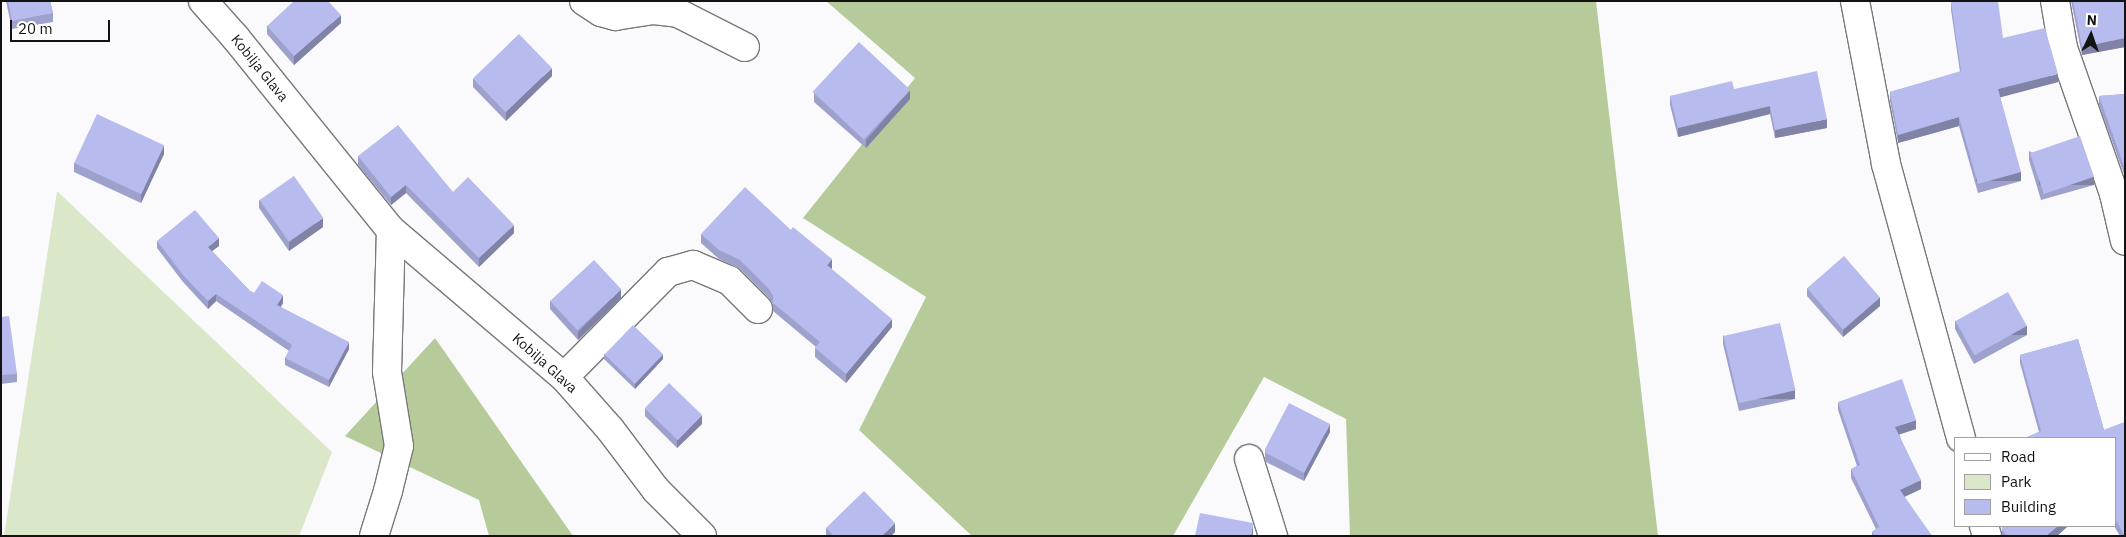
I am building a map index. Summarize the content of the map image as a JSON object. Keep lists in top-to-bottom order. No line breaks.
{"streets":{"street":["Kobilja Glava"]},"legend":["Road","Park","Building"],"scale_bar":"20 m","north":"top"}
